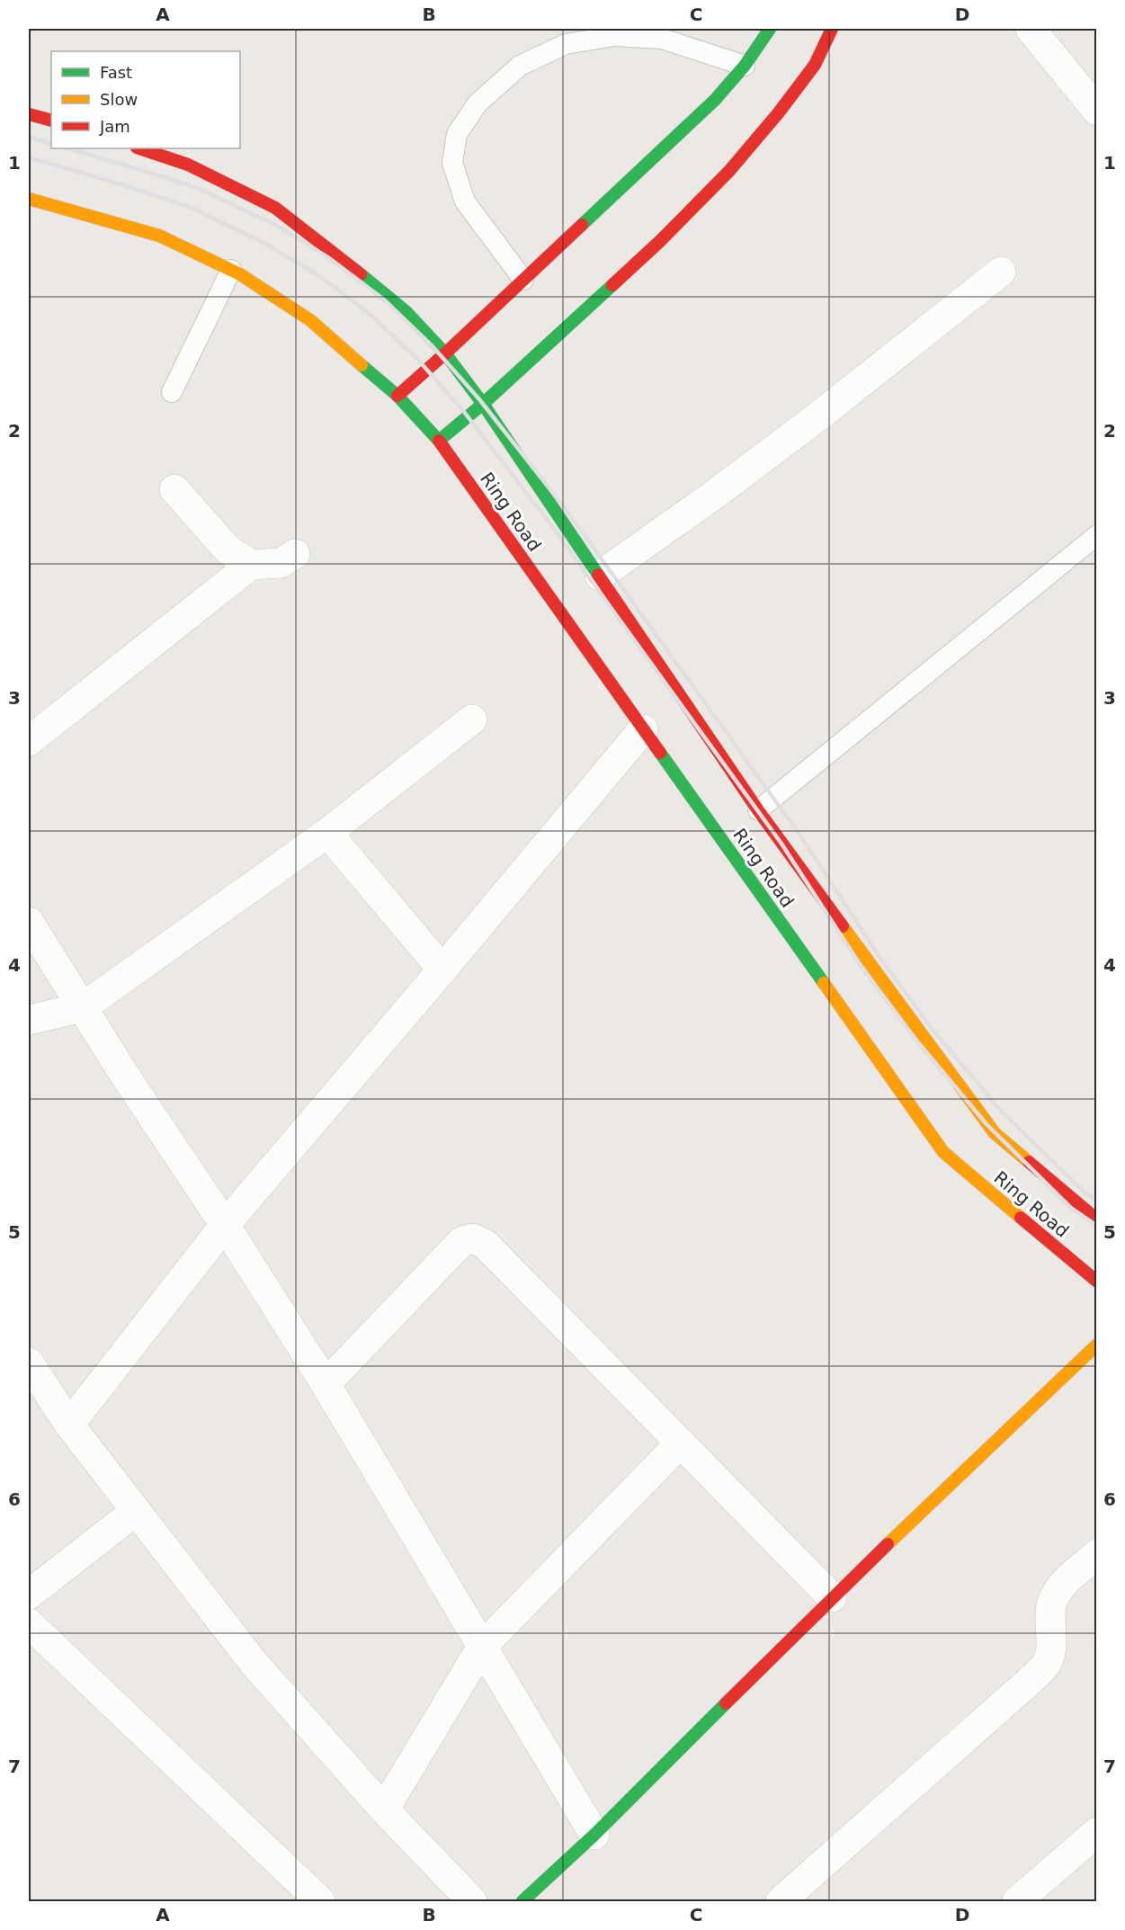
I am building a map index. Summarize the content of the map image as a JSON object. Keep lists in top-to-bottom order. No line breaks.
{"streets":{"main road":["Ring Road"]},"legend":["Fast","Slow","Jam"],"grid":{"columns":["A","B","C","D"],"rows":["1","2","3","4","5","6","7"]}}
